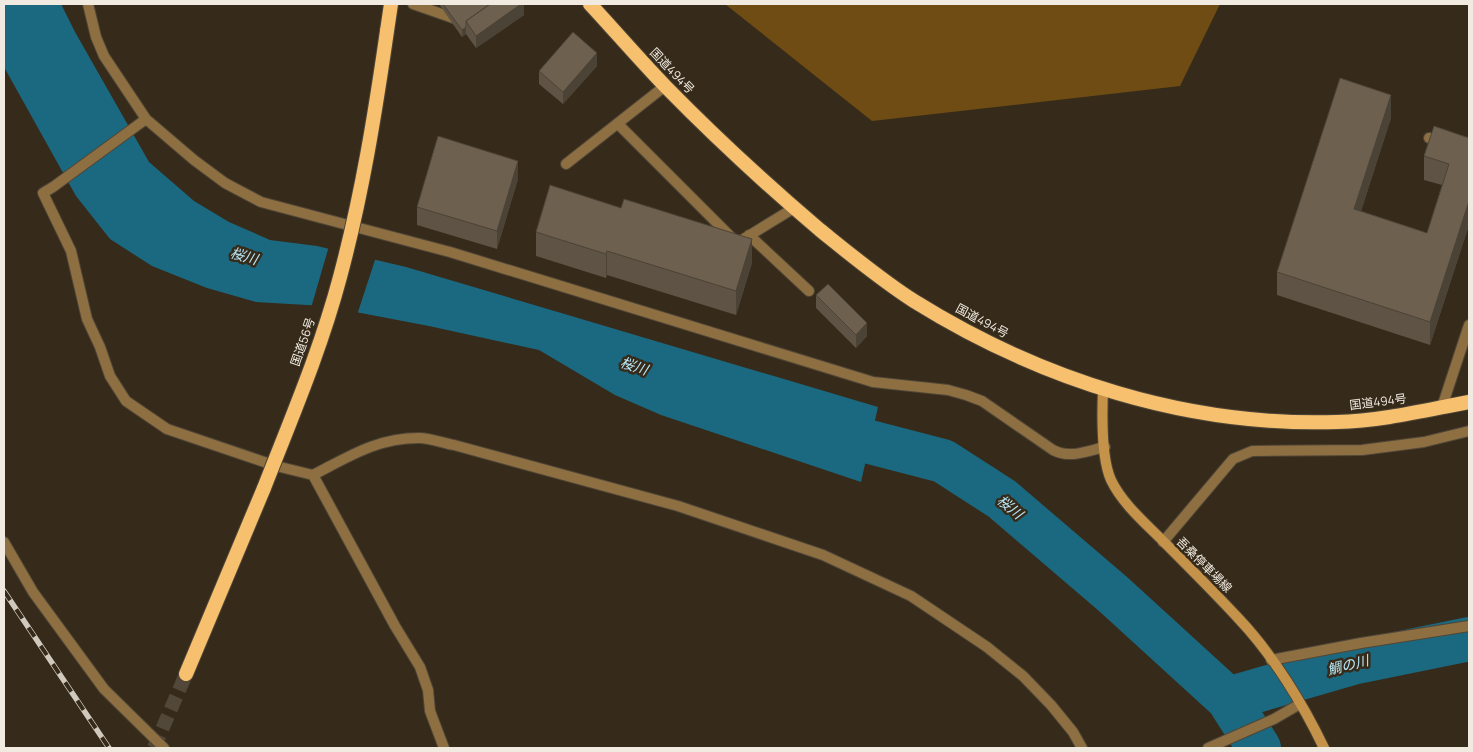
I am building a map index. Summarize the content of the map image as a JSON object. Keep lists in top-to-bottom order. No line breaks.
{"streets":{"highway":["国道494号","国道56号"],"main road":["吾桑停車場線"]},"crossings":[["国道494号","吾桑停車場線"]],"water":["桜川","鯛の川"]}
